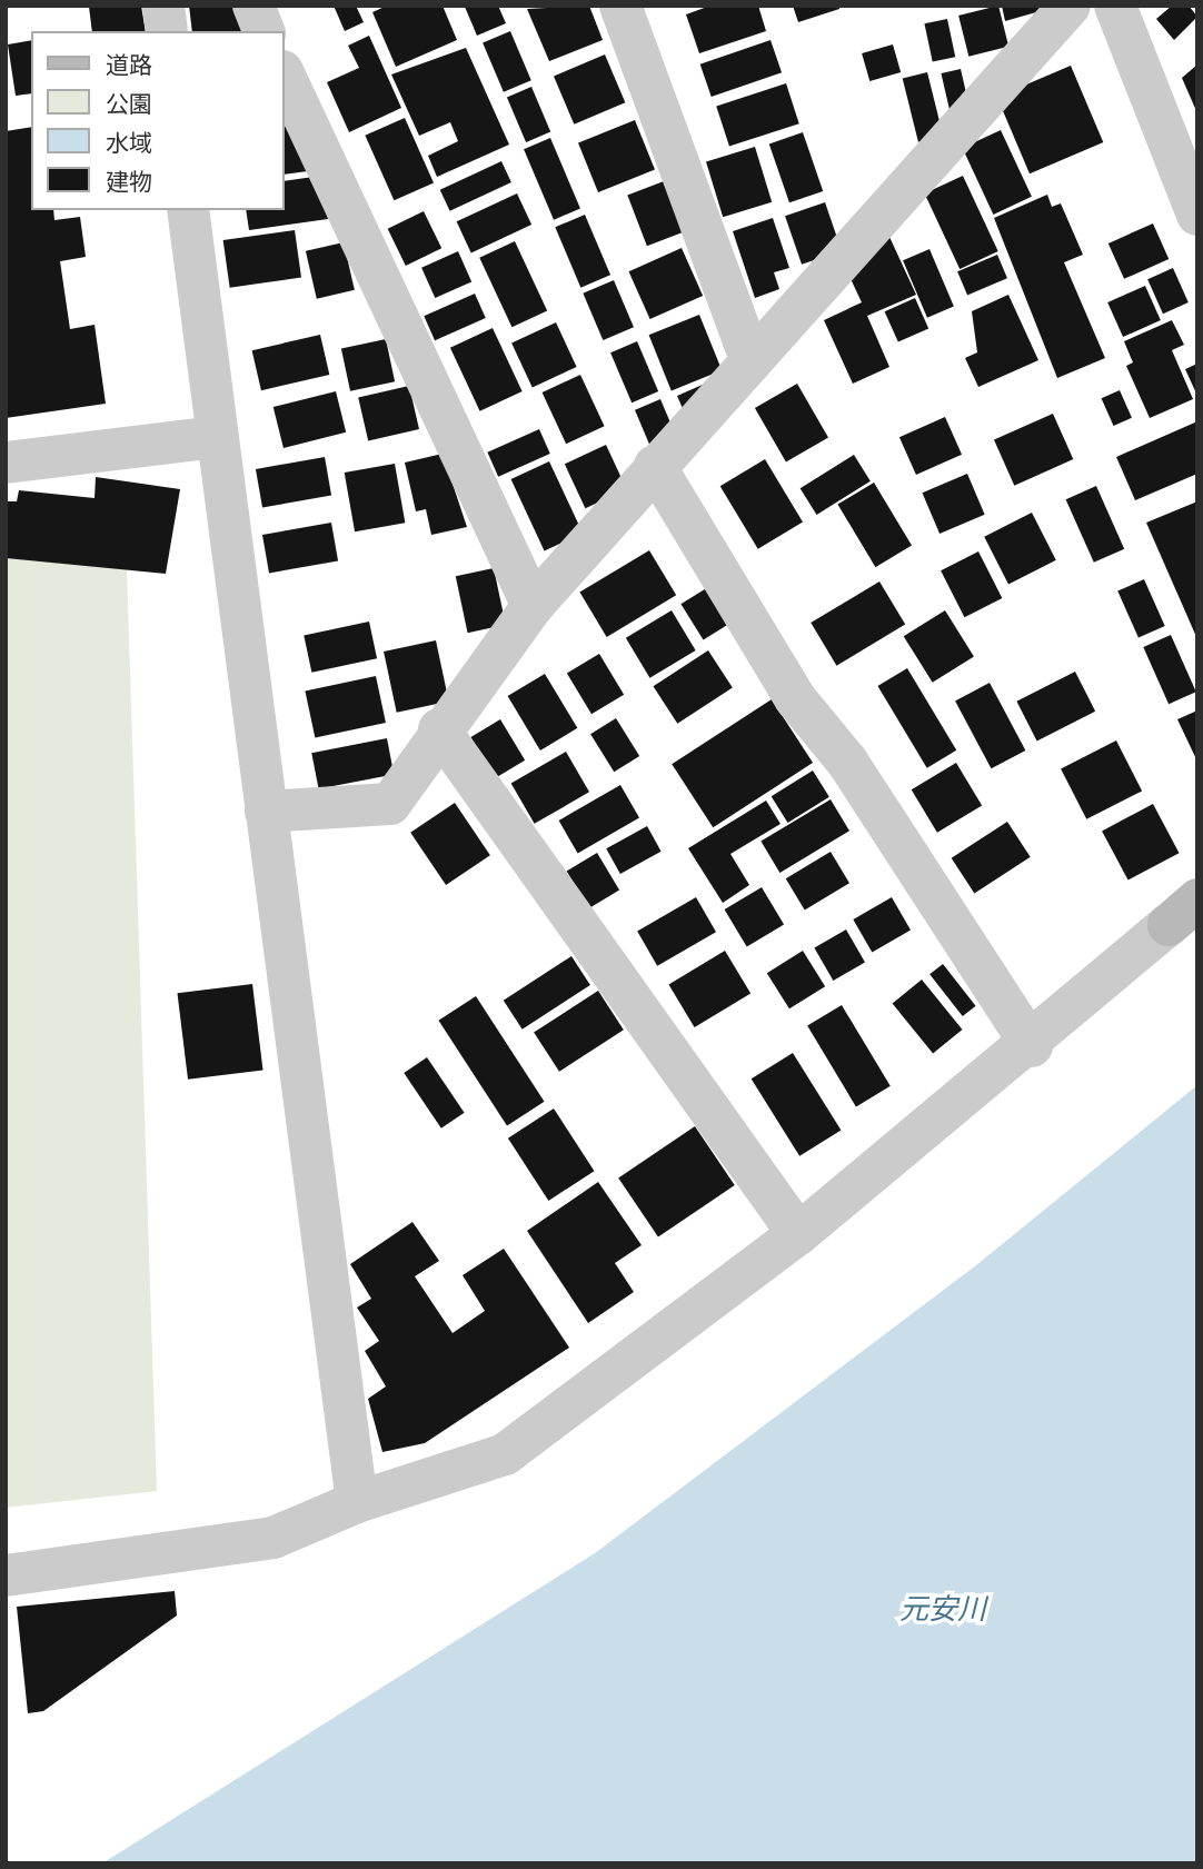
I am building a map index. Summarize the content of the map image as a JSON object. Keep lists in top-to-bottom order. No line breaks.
{"water":["元安川"],"legend":["道路","公園","水域","建物"]}
